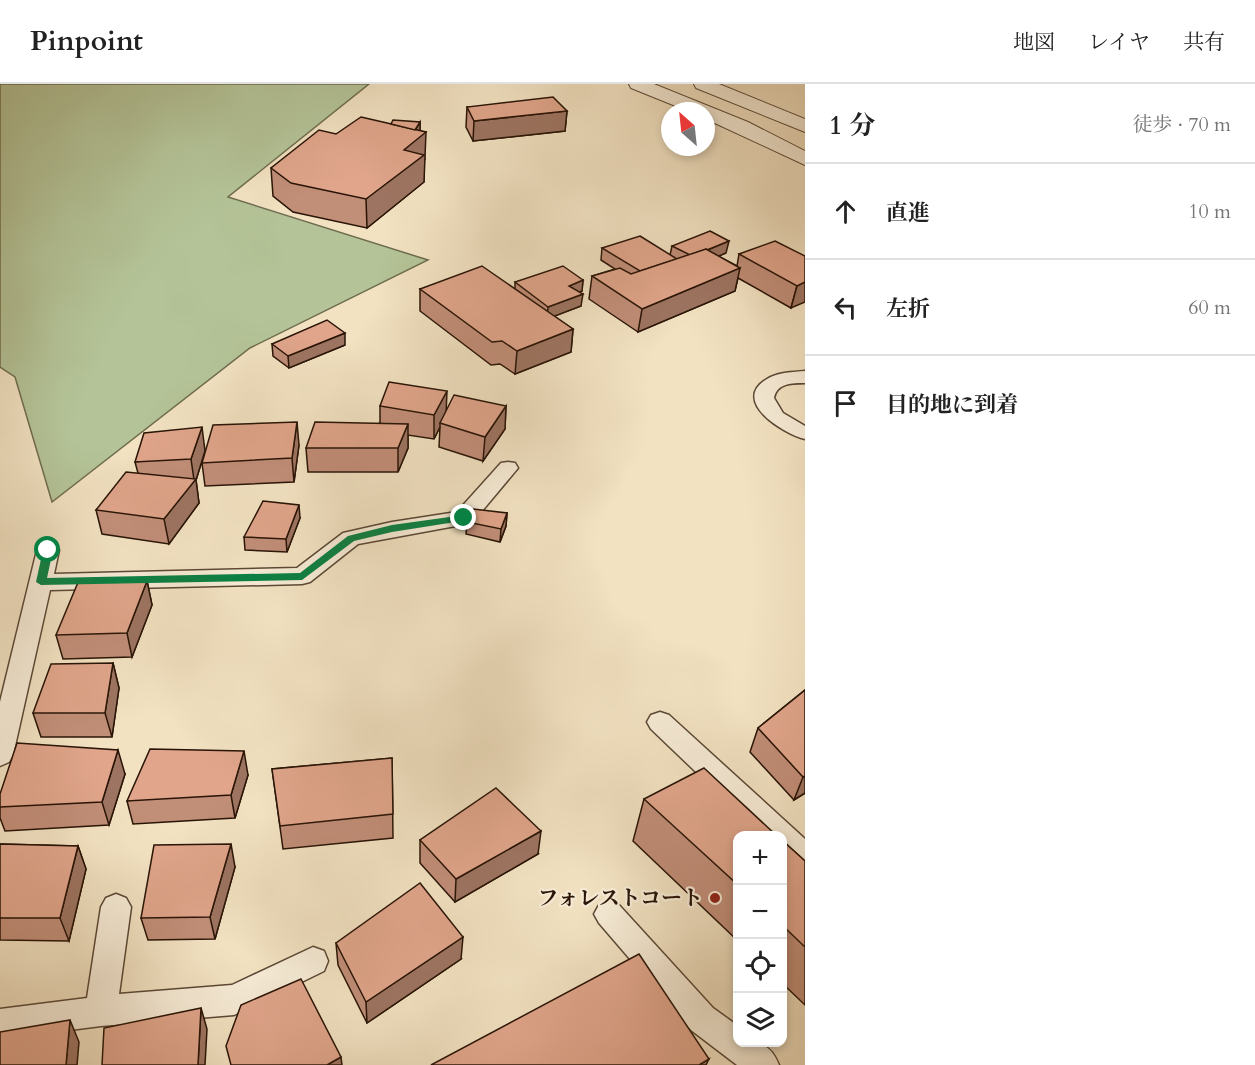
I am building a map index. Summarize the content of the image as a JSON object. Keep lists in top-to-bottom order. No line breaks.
{"places":["フォレストコート"],"north":"top left","page":{"header":"Pinpoint","nav":["地図","レイヤ","共有"],"heading":["1 分","徒歩 · 70 m"],"list":[["直進","10 m"],["左折","60 m"],"目的地に到着"],"map_buttons":["+","−"]}}
